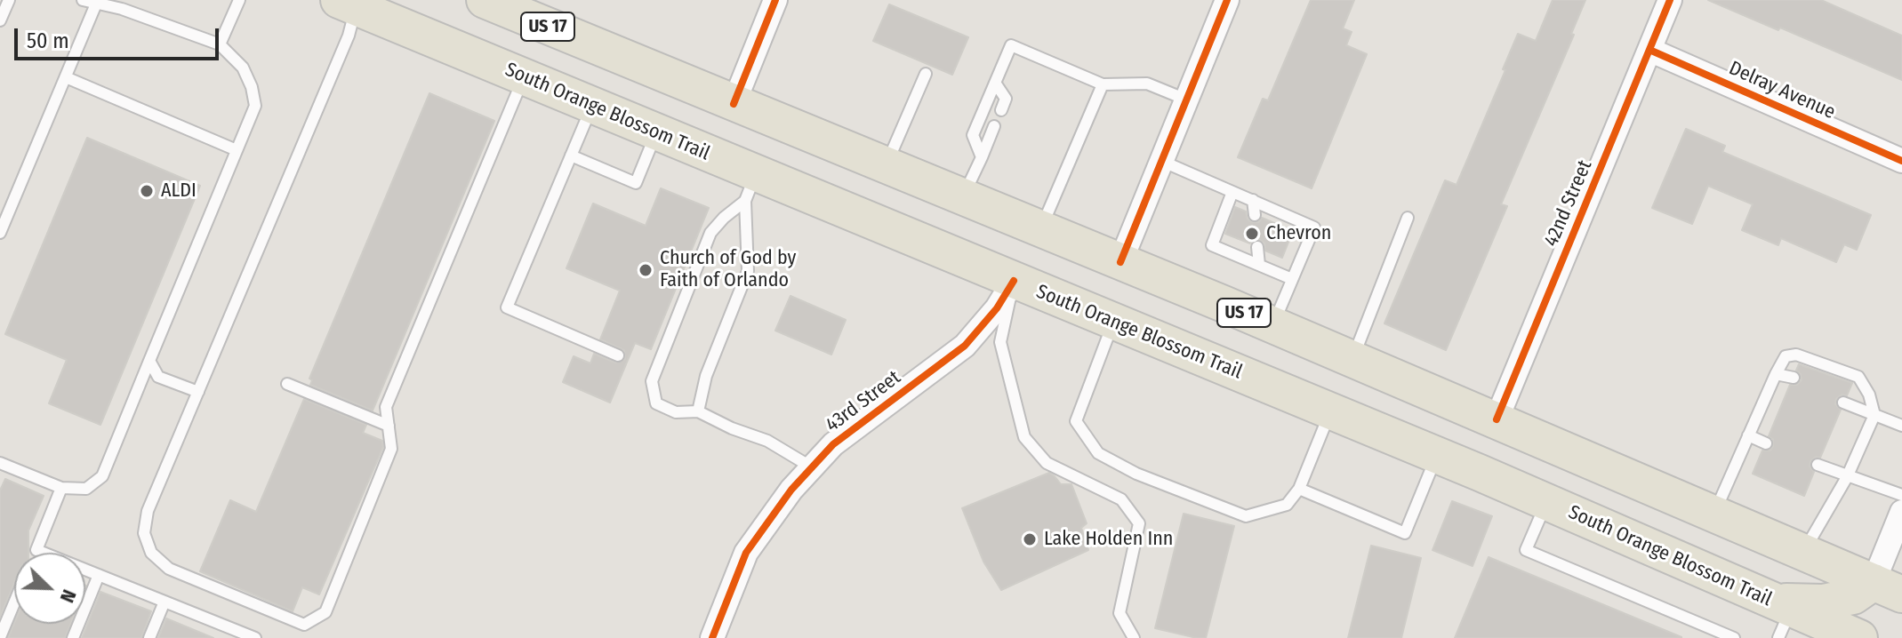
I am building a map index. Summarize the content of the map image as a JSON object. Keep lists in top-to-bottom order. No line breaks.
{"streets":{"main road":["US 17","South Orange Blossom Trail"],"street":["Delray Avenue","42nd Street","43rd Street"]},"crossings":[["US 17","42nd Street"],["Delray Avenue","42nd Street"],["South Orange Blossom Trail","43rd Street"]],"places":["ALDI","Chevron","Church of God by Faith of Orlando","Lake Holden Inn"],"scale_bar":"50 m","north":"bottom right"}
